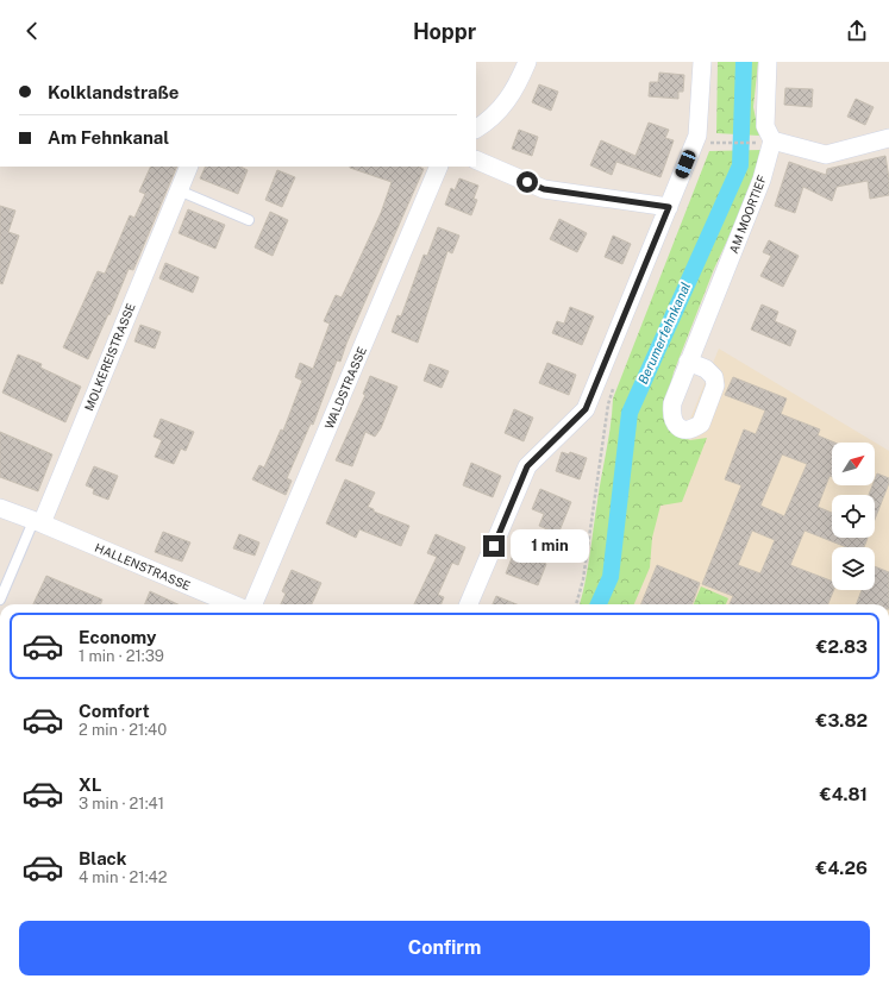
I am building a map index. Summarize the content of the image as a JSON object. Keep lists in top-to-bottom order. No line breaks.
{"streets":{"street":["AM MOORTIEF","MOLKEREISTRASSE","WALDSTRASSE","HALLENSTRASSE"]},"crossings":[["MOLKEREISTRASSE","HALLENSTRASSE"]],"water":["Berumerfehnkanal"],"north":"top right","page":{"header":"Hoppr","banner":["Kolklandstraße","Am Fehnkanal"],"bubble":"1 min","list":[{"name":"Economy","note":"1 min · 21:39","value":"€2.83"},{"name":"Comfort","note":"2 min · 21:40","value":"€3.82"},{"name":"XL","note":"3 min · 21:41","value":"€4.81"},{"name":"Black","note":"4 min · 21:42","value":"€4.26"}],"buttons":"Confirm"}}
